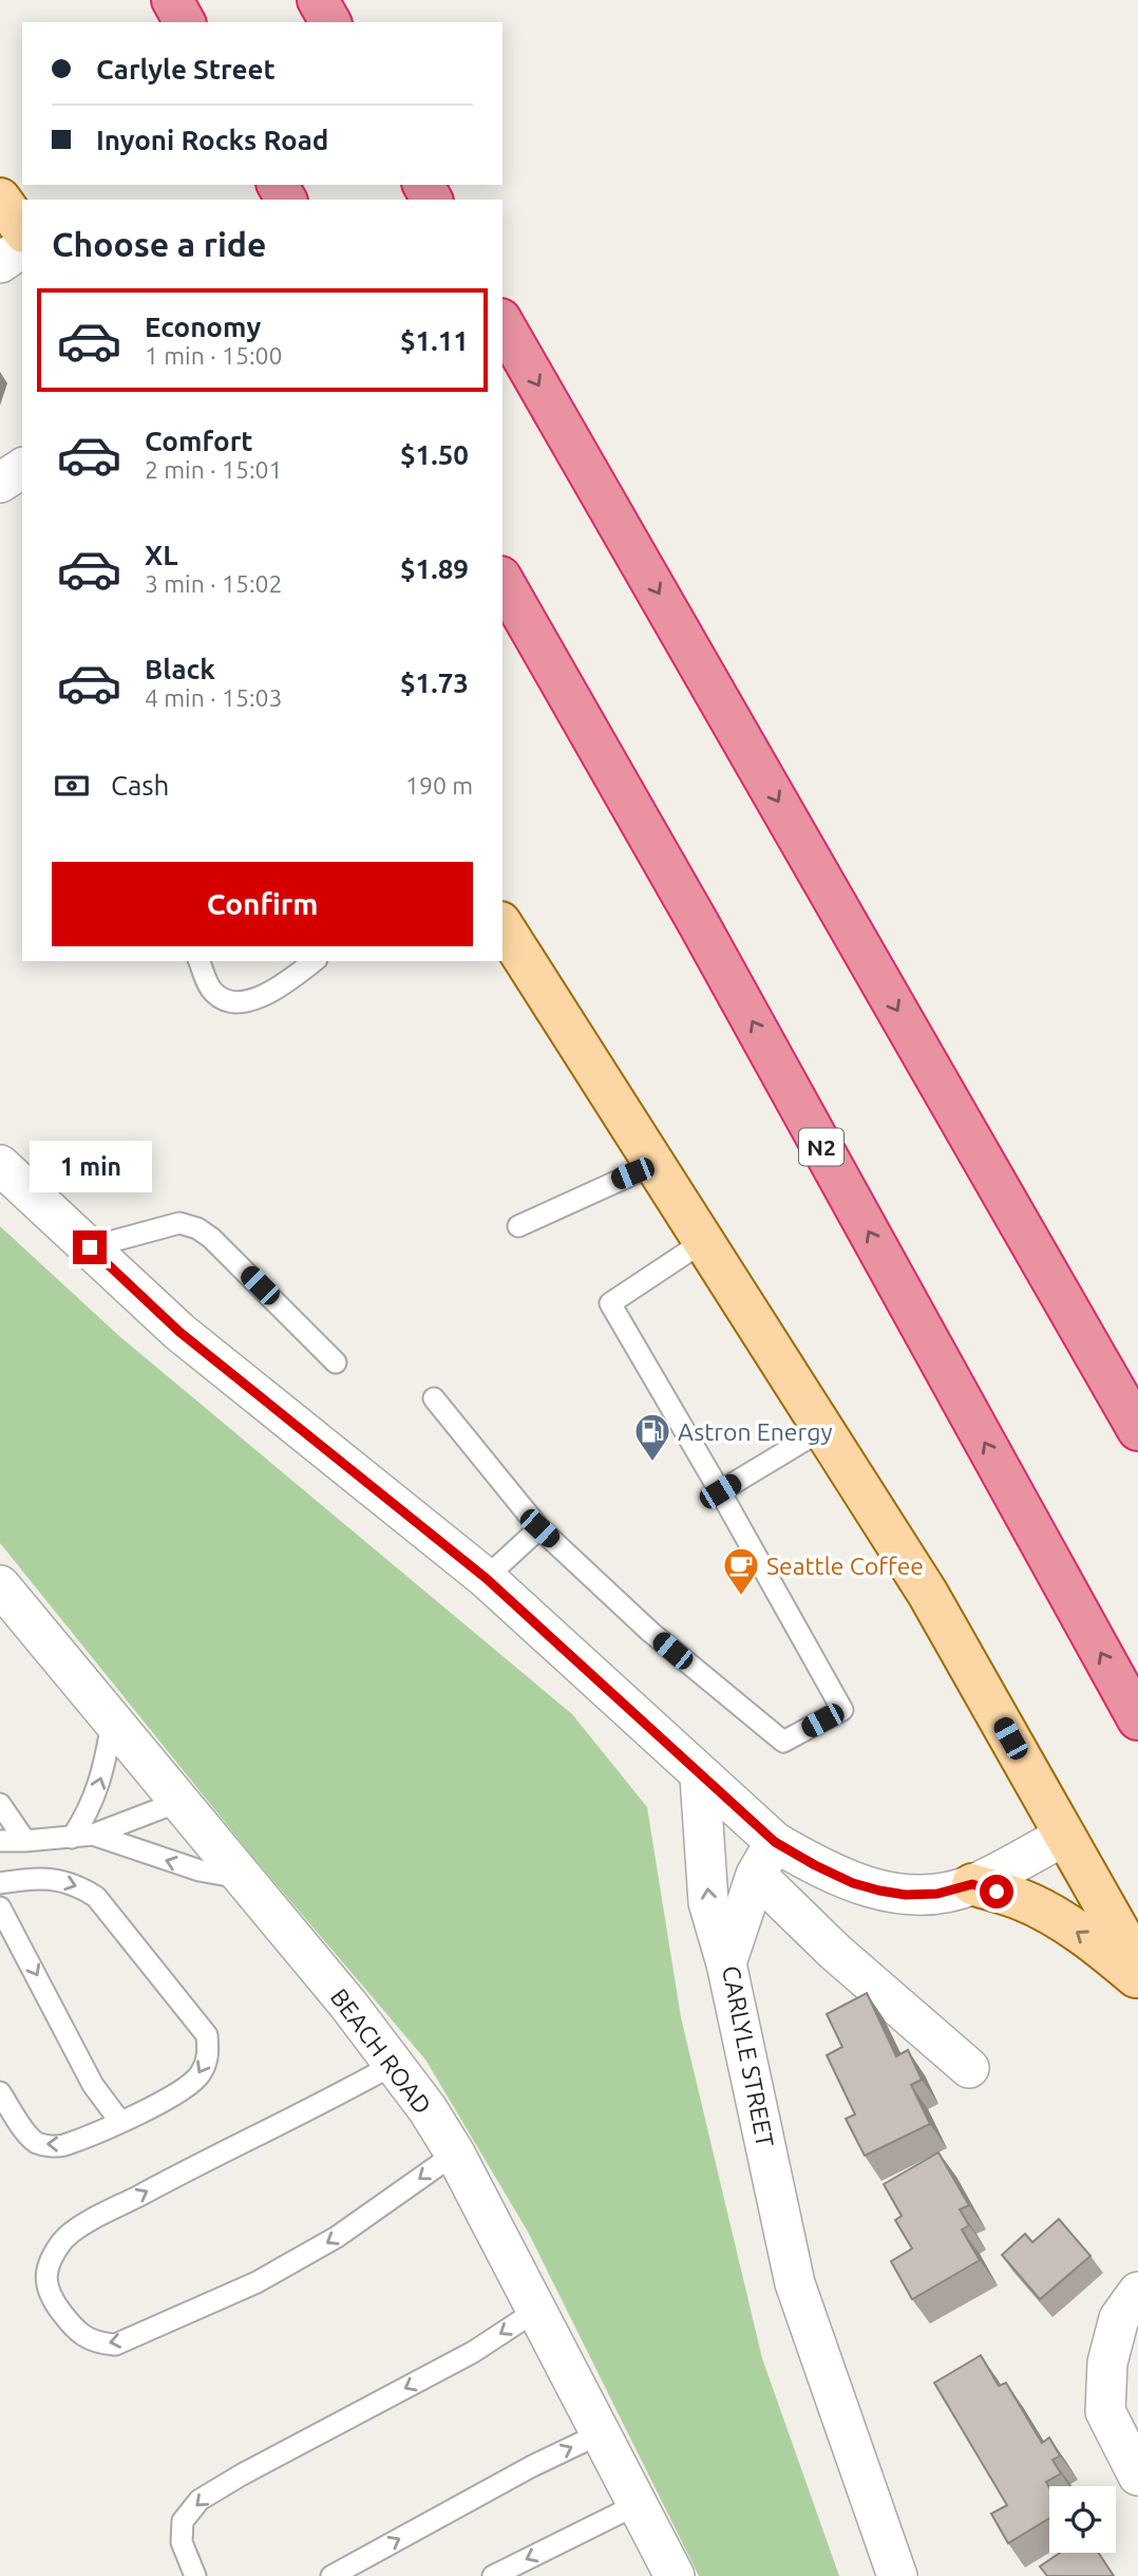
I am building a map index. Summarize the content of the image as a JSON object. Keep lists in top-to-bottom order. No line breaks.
{"streets":{"highway":["N2"],"street":["BEACH ROAD","CARLYLE STREET"]},"places":{"fuel station":["Astron Energy"],"cafe":["Seattle Coffee"]},"page":{"banner":["Carlyle Street","Inyoni Rocks Road"],"heading":"Choose a ride","list":[{"name":"Economy","note":"1 min · 15:00","value":"$1.11"},{"name":"Comfort","note":"2 min · 15:01","value":"$1.50"},{"name":"XL","note":"3 min · 15:02","value":"$1.89"},{"name":"Black","note":"4 min · 15:03","value":"$1.73"}],"pay":["Cash","190 m"],"buttons":"Confirm","bubble":"1 min"}}
